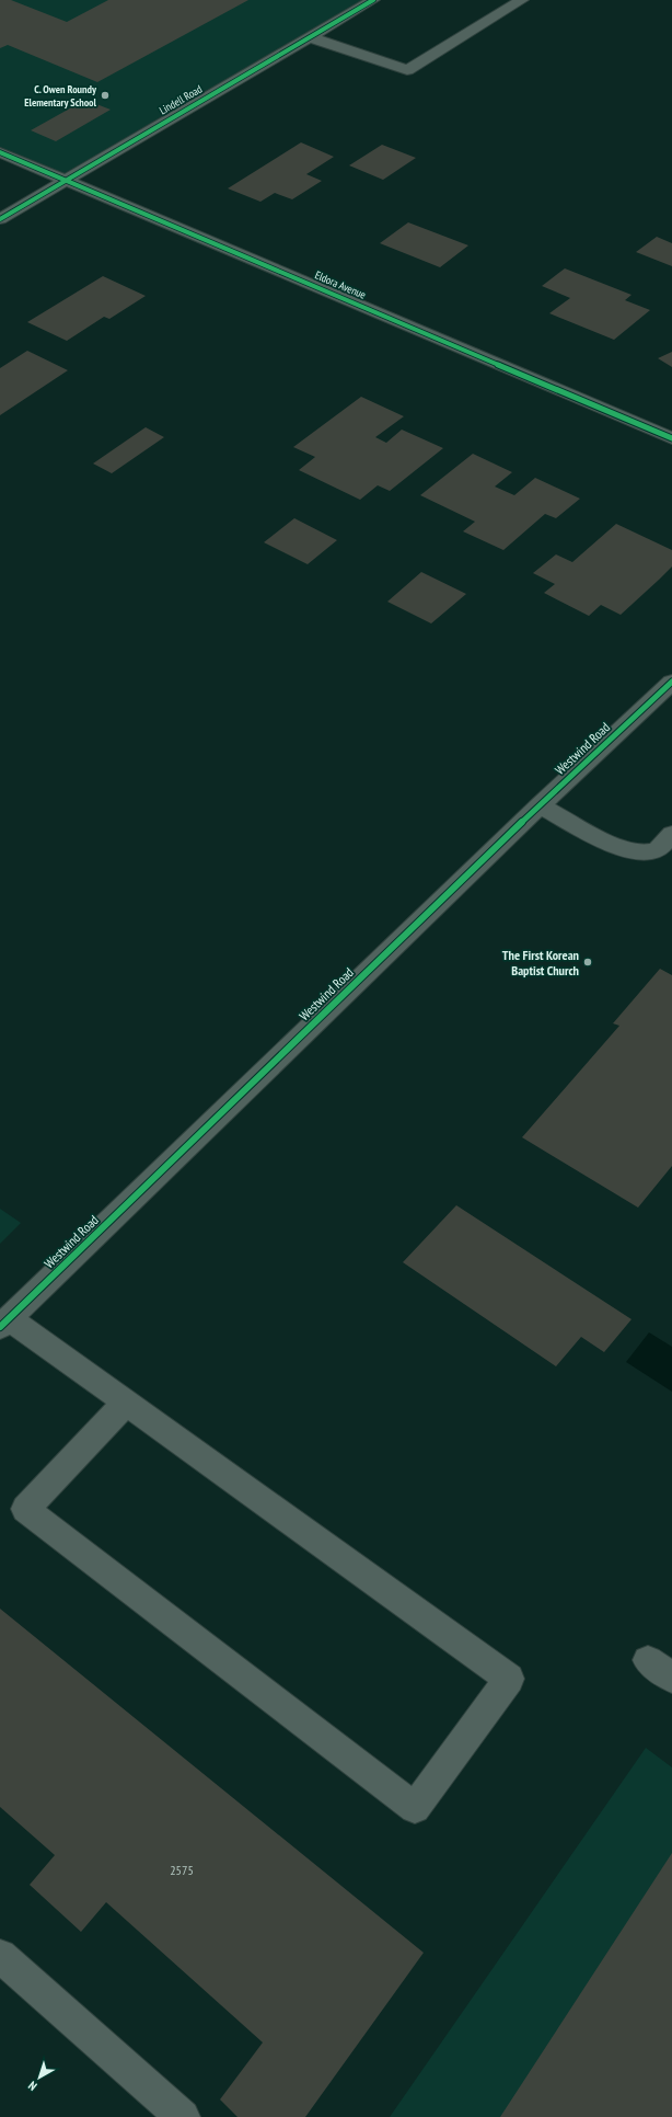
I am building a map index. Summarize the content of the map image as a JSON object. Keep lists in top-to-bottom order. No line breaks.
{"streets":{"street":["Lindell Road","Eldora Avenue","Westwind Road"]},"crossings":[["Lindell Road","Eldora Avenue"]],"places":["C. Owen Roundy Elementary School","The First Korean Baptist Church"],"house_numbers":["2575"],"north":"bottom left"}
